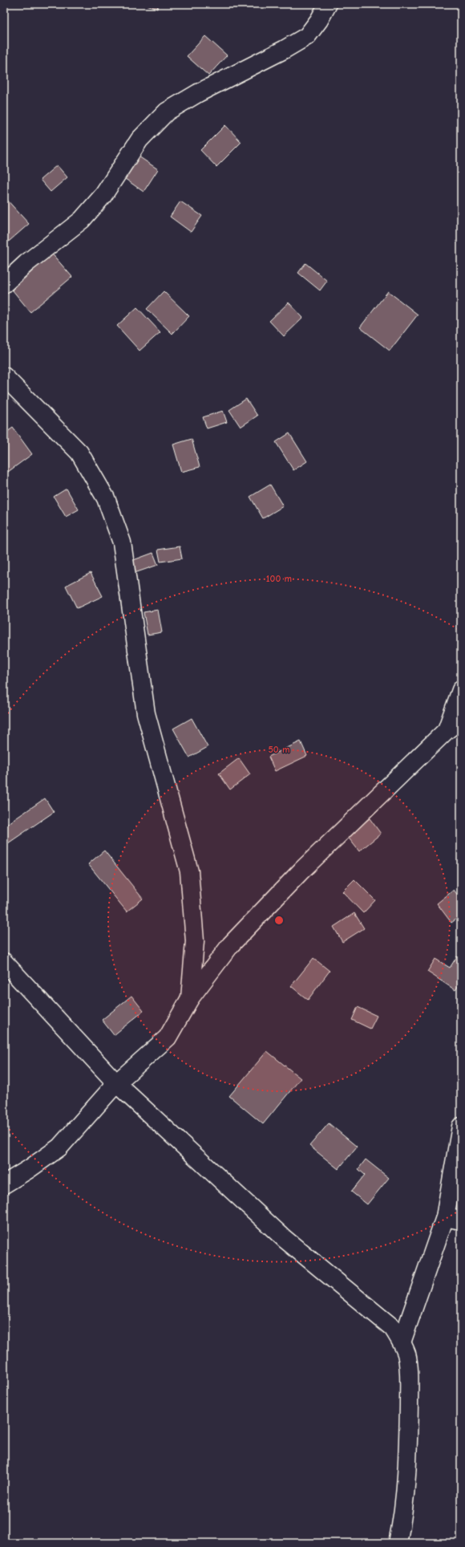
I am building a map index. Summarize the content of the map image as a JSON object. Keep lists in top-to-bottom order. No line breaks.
{"rings":["100 m","50 m"]}
